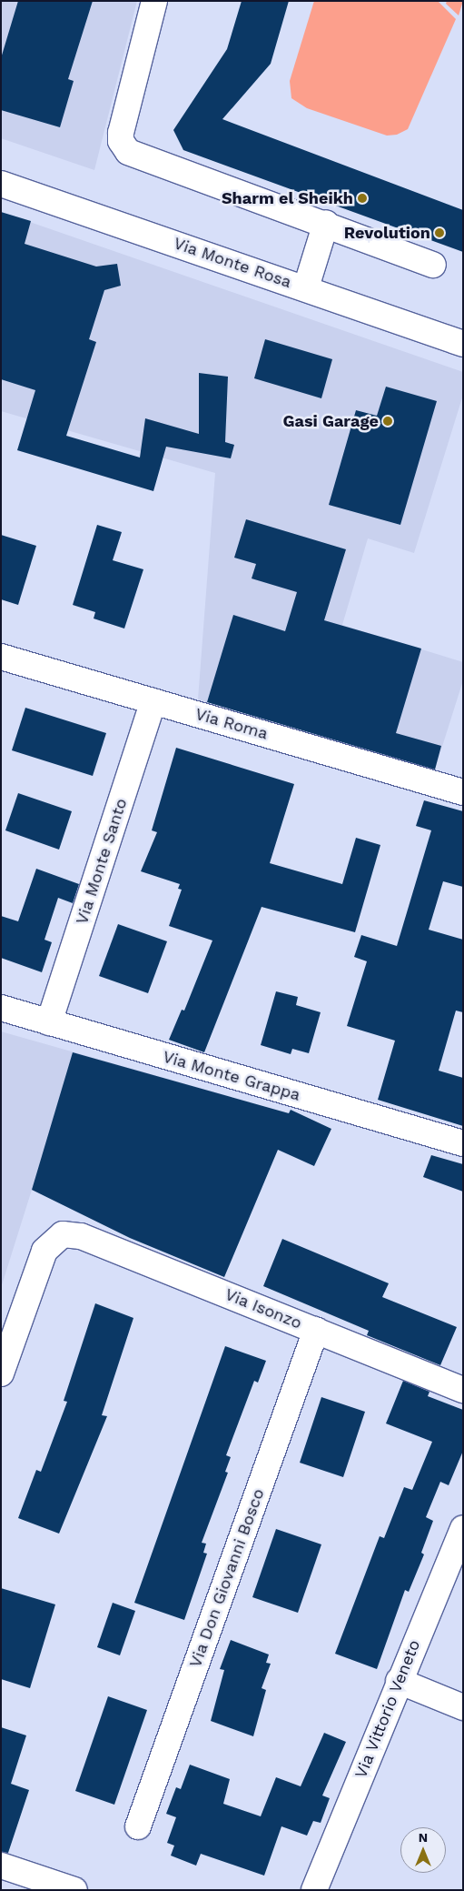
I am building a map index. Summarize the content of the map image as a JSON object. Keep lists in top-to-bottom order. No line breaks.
{"streets":{"street":["Via Monte Rosa","Via Roma","Via Monte Santo","Via Monte Grappa","Via Isonzo","Via Don Giovanni Bosco","Via Vittorio Veneto"]},"crossings":[["Via Roma","Via Monte Santo"],["Via Monte Santo","Via Monte Grappa"],["Via Isonzo","Via Don Giovanni Bosco"]],"places":["Sharm el Sheikh","Revolution","Gasi Garage"],"north":"top"}
